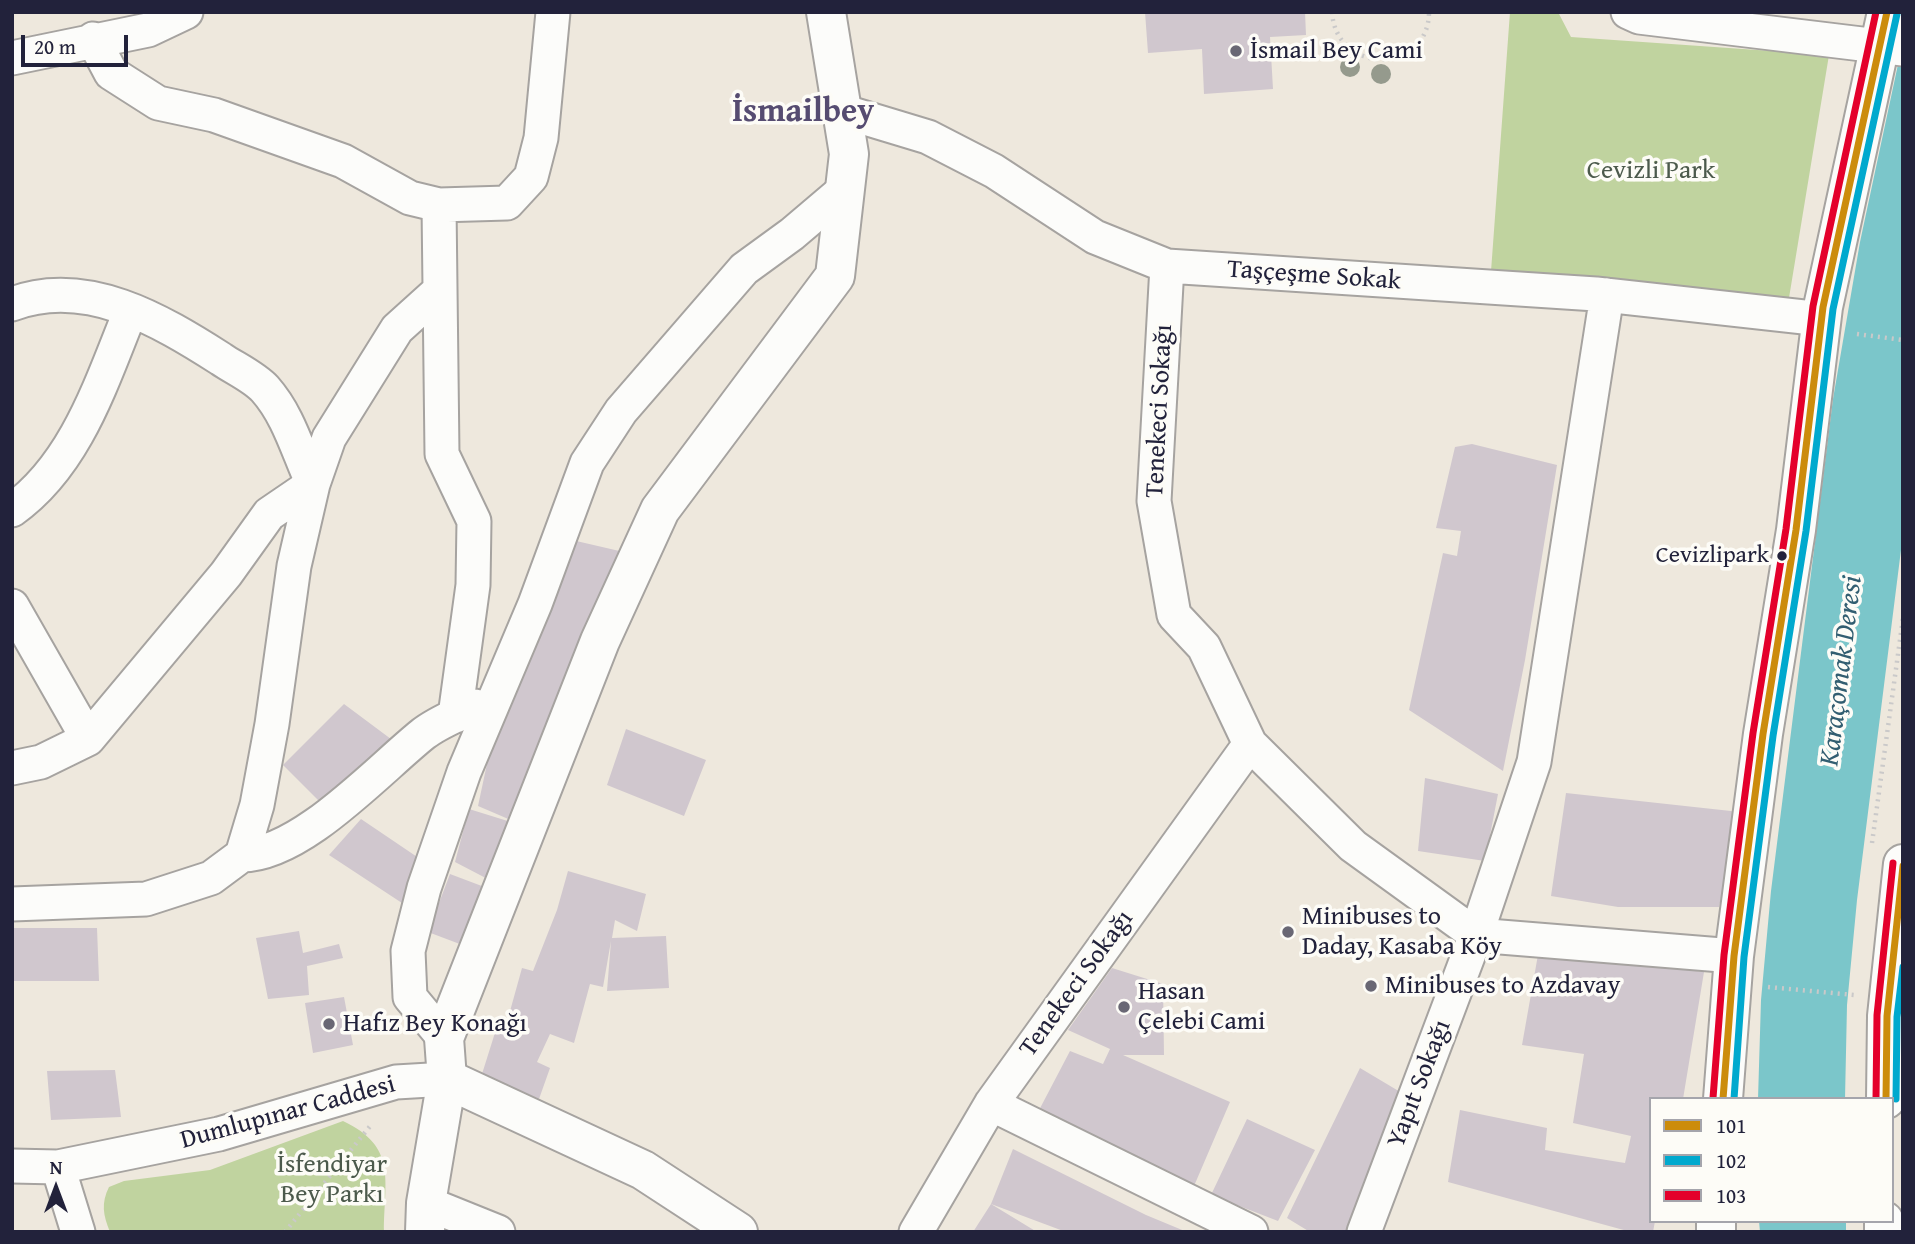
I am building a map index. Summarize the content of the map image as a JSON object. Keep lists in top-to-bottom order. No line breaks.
{"streets":{"main road":["Dumlupınar Caddesi"],"street":["Taşçeşme Sokak","Tenekeci Sokağı","Yapıt Sokağı"]},"crossings":[["Taşçeşme Sokak","Tenekeci Sokağı"],["Taşçeşme Sokak","Yapıt Sokağı"],["Tenekeci Sokağı","Yapıt Sokağı"]],"districts":["İsmailbey"],"water":["Karaçomak Deresi"],"parks":["Cevizli Park","İsfendiyar Bey Parkı"],"places":["İsmail Bey Cami","Cevizlipark","Minibuses to Daday, Kasaba Köy","Minibuses to Azdavay","Hasan Çelebi Cami","Hafız Bey Konağı"],"lines":["transit line 101","transit line 103","transit line 102"],"legend":["101","102","103"],"scale_bar":"20 m","north":"top"}
